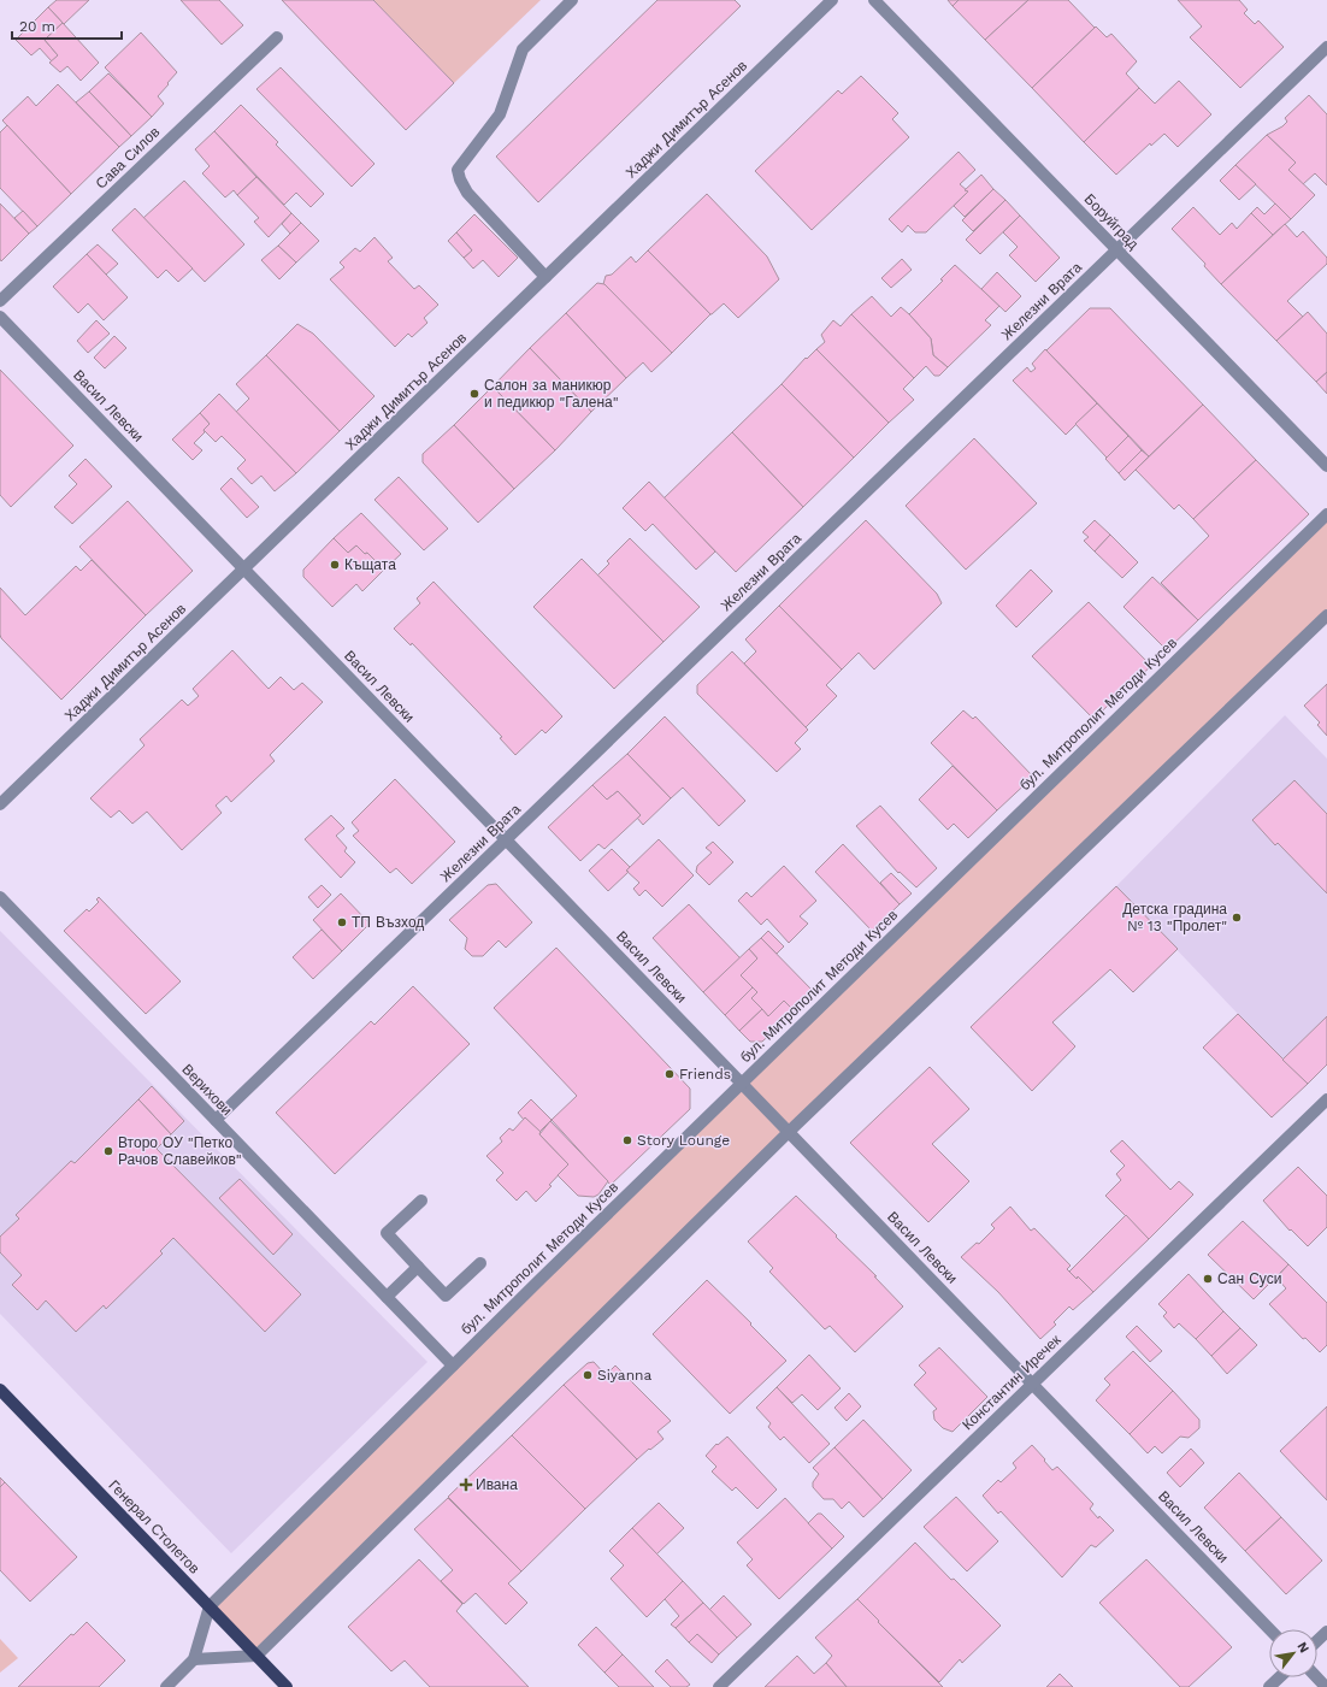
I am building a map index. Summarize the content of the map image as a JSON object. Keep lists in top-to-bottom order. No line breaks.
{"streets":{"main road":["Генерал Столетов"],"street":["Хаджи Димитър Асенов","Сава Силов","Боруйград","Железни Врата","Васил Левски","бул. Митрополит Методи Кусев","Верихови","Константин Иречек"]},"crossings":[["Хаджи Димитър Асенов","Васил Левски"],["Боруйград","Железни Врата"],["Железни Врата","Васил Левски"],["Железни Врата","Верихови"],["Васил Левски","бул. Митрополит Методи Кусев"],["Васил Левски","Константин Иречек"],["бул. Митрополит Методи Кусев","Верихови"],["бул. Митрополит Методи Кусев","Генерал Столетов"]],"places":{"other":["Салон за маникюр и педикюр \"Галена\"","Къщата","Детска градина № 13 \"Пролет\"","ТП Възход","Friends","Story Lounge","Второ ОУ \"Петко Рачов Славейков\"","Сан Суси","Siyanna"],"health":["Ивана"]},"scale_bar":"20 m","north":"top right"}
